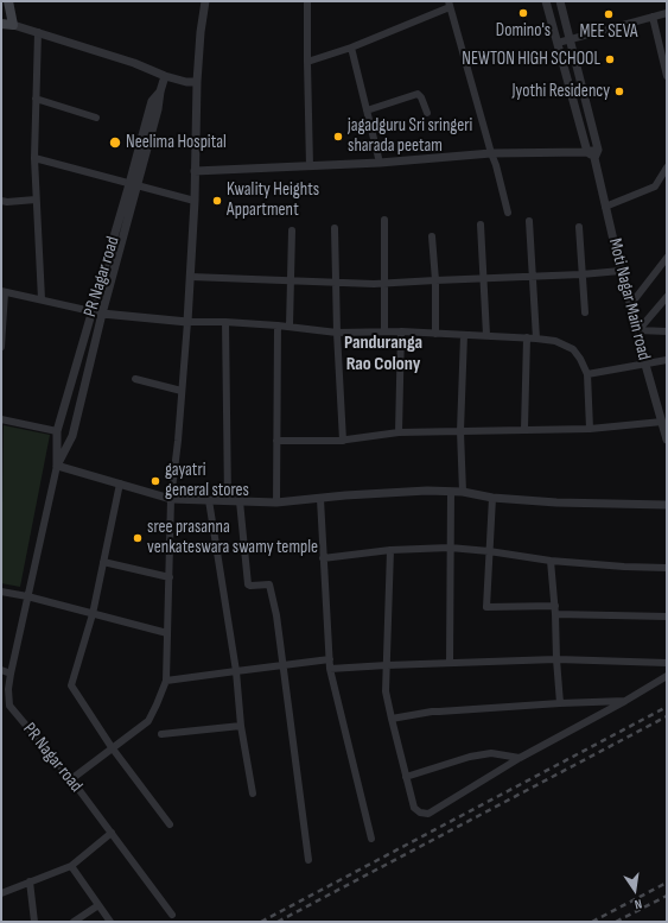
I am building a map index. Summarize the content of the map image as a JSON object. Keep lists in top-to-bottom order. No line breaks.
{"streets":{"street":["PR Nagar road","Moti Nagar Main road"]},"districts":["Panduranga Rao Colony"],"places":["Domino's","MEE SEVA","NEWTON HIGH SCHOOL","Jyothi Residency","jagadguru Sri sringeri sharada peetam","Neelima Hospital","Kwality Heights Appartment","gayatri general stores","sree prasanna venkateswara swamy temple"],"north":"bottom"}
